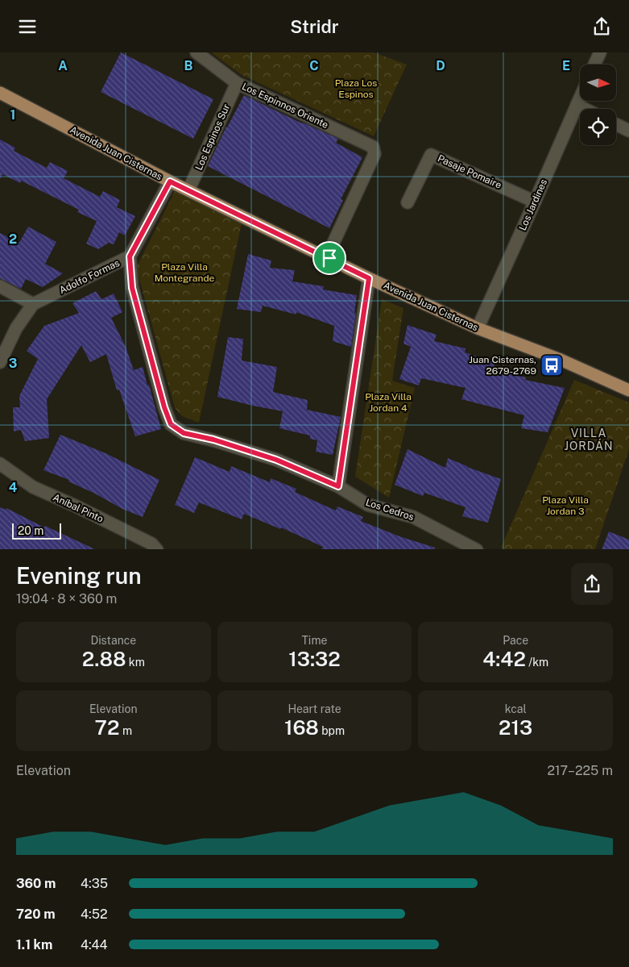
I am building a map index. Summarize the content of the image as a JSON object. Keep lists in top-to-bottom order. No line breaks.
{"streets":{"main road":["Avenida Juan Cisternas"],"street":["Los Espinnos Oriente","Los Espinos Sur","Pasaje Pomaire","Los Jardines","Adolfo Formas","Aníbal Pinto","Los Cedros"]},"crossings":[["Los Espinnos Oriente","Los Espinos Sur"],["Los Espinnos Oriente","Avenida Juan Cisternas"],["Los Espinos Sur","Avenida Juan Cisternas"],["Avenida Juan Cisternas","Los Jardines"],["Avenida Juan Cisternas","Adolfo Formas"],["Pasaje Pomaire","Los Jardines"],["Adolfo Formas","Los Cedros"]],"districts":["VILLA JORDÁN"],"parks":["Plaza Los Espinos","Plaza Villa Montegrande","Plaza Villa Jordan 4","Plaza Villa Jordan 3"],"places":{"bus stop":["Juan Cisternas, 2679-2769"]},"scale_bar":"20 m","north":"right","page":{"header":"Stridr","scale":"20 m","heading":["Evening run","19:04 · 8 × 360 m"],"stats":[["Distance","2.88 km"],["Time","13:32"],["Pace","4:42 /km"],["Elevation","72 m"],["Heart rate","168 bpm"],["kcal","213"]],"chart":["Elevation","217–225 m"],"list":[{"name":"360 m","note":"4:35"},{"name":"720 m","note":"4:52"},{"name":"1.1 km","note":"4:44"}]},"grid":{"columns":["A","B","C","D","E"],"rows":["1","2","3","4"]}}
